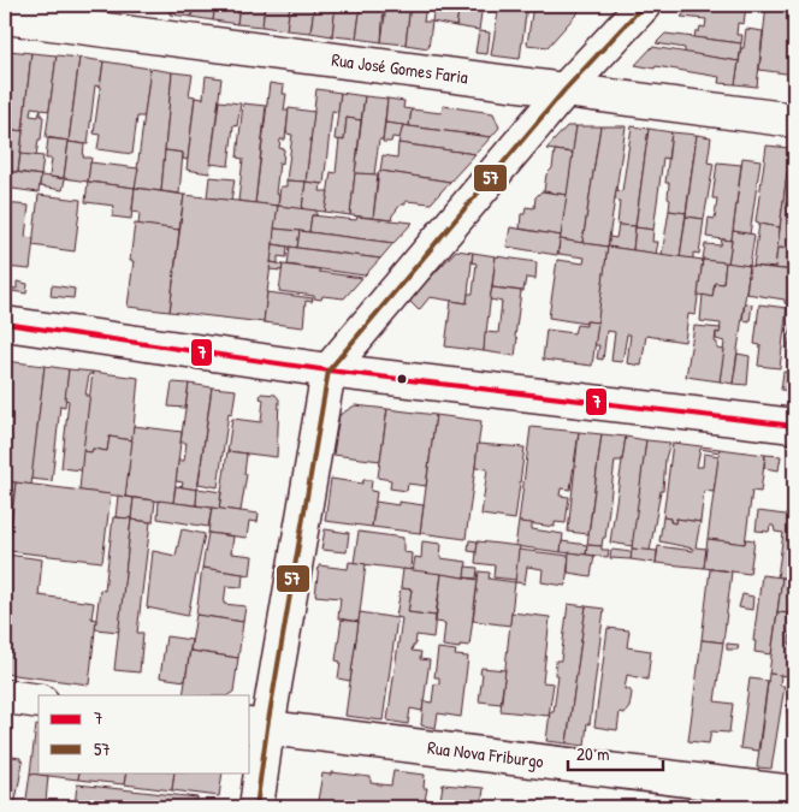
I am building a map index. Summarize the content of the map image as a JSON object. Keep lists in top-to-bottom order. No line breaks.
{"streets":{"street":["Rua José Gomes Faria","Rua Nova Friburgo"]},"lines":["transit line 57","transit line 7"],"legend":["7","57"],"scale_bar":"20 m"}
